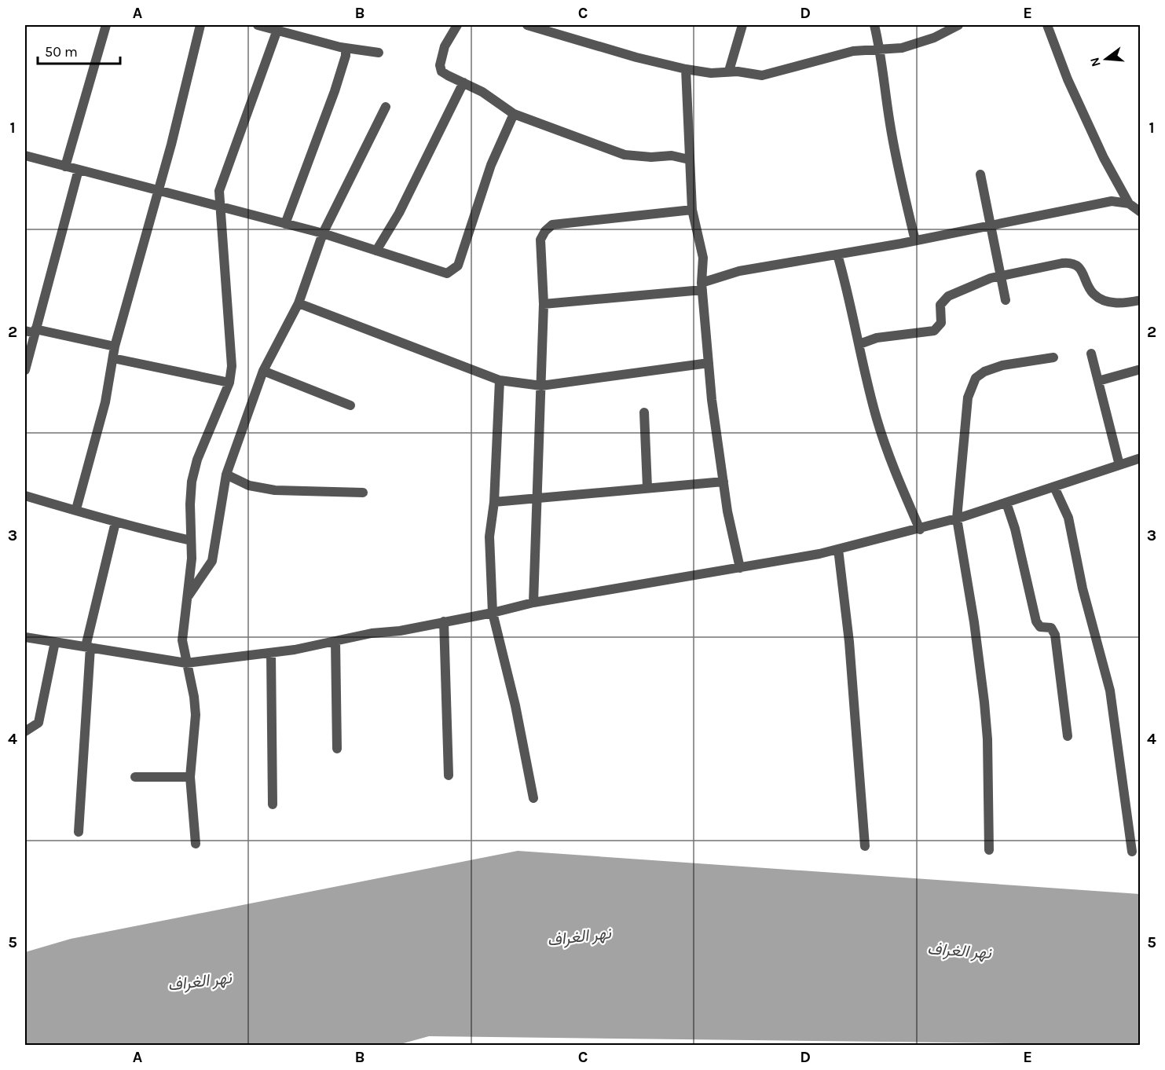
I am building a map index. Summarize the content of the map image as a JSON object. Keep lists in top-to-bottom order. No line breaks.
{"water":["نهر الغراف"],"scale_bar":"50 m","north":"left","grid":{"columns":["A","B","C","D","E"],"rows":["1","2","3","4","5"]}}
